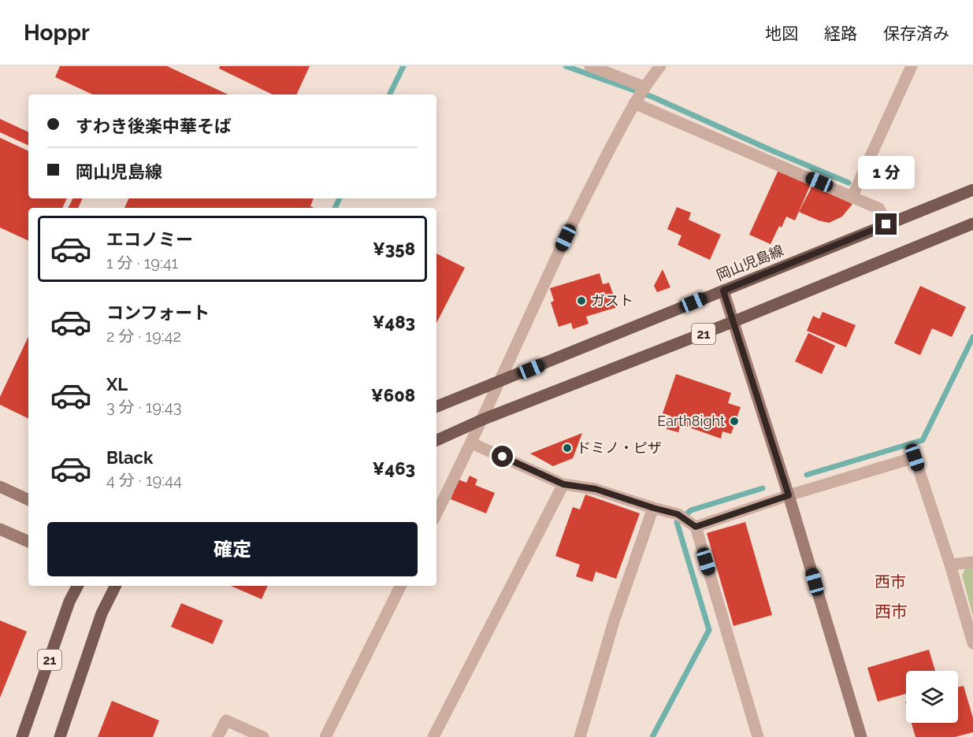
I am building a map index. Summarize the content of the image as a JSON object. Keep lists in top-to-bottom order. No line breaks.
{"streets":{"main road":["岡山児島線","21"]},"districts":["西市","西市"],"places":["ガスト","Earth8ight","ドミノ・ピザ"],"page":{"header":"Hoppr","nav":["地図","経路","保存済み"],"banner":["すわき後楽中華そば","岡山児島線"],"bubble":"1 分","list":[{"name":"エコノミー","note":"1 分 · 19:41","value":"¥358"},{"name":"コンフォート","note":"2 分 · 19:42","value":"¥483"},{"name":"XL","note":"3 分 · 19:43","value":"¥608"},{"name":"Black","note":"4 分 · 19:44","value":"¥463"}],"buttons":"確定"}}
